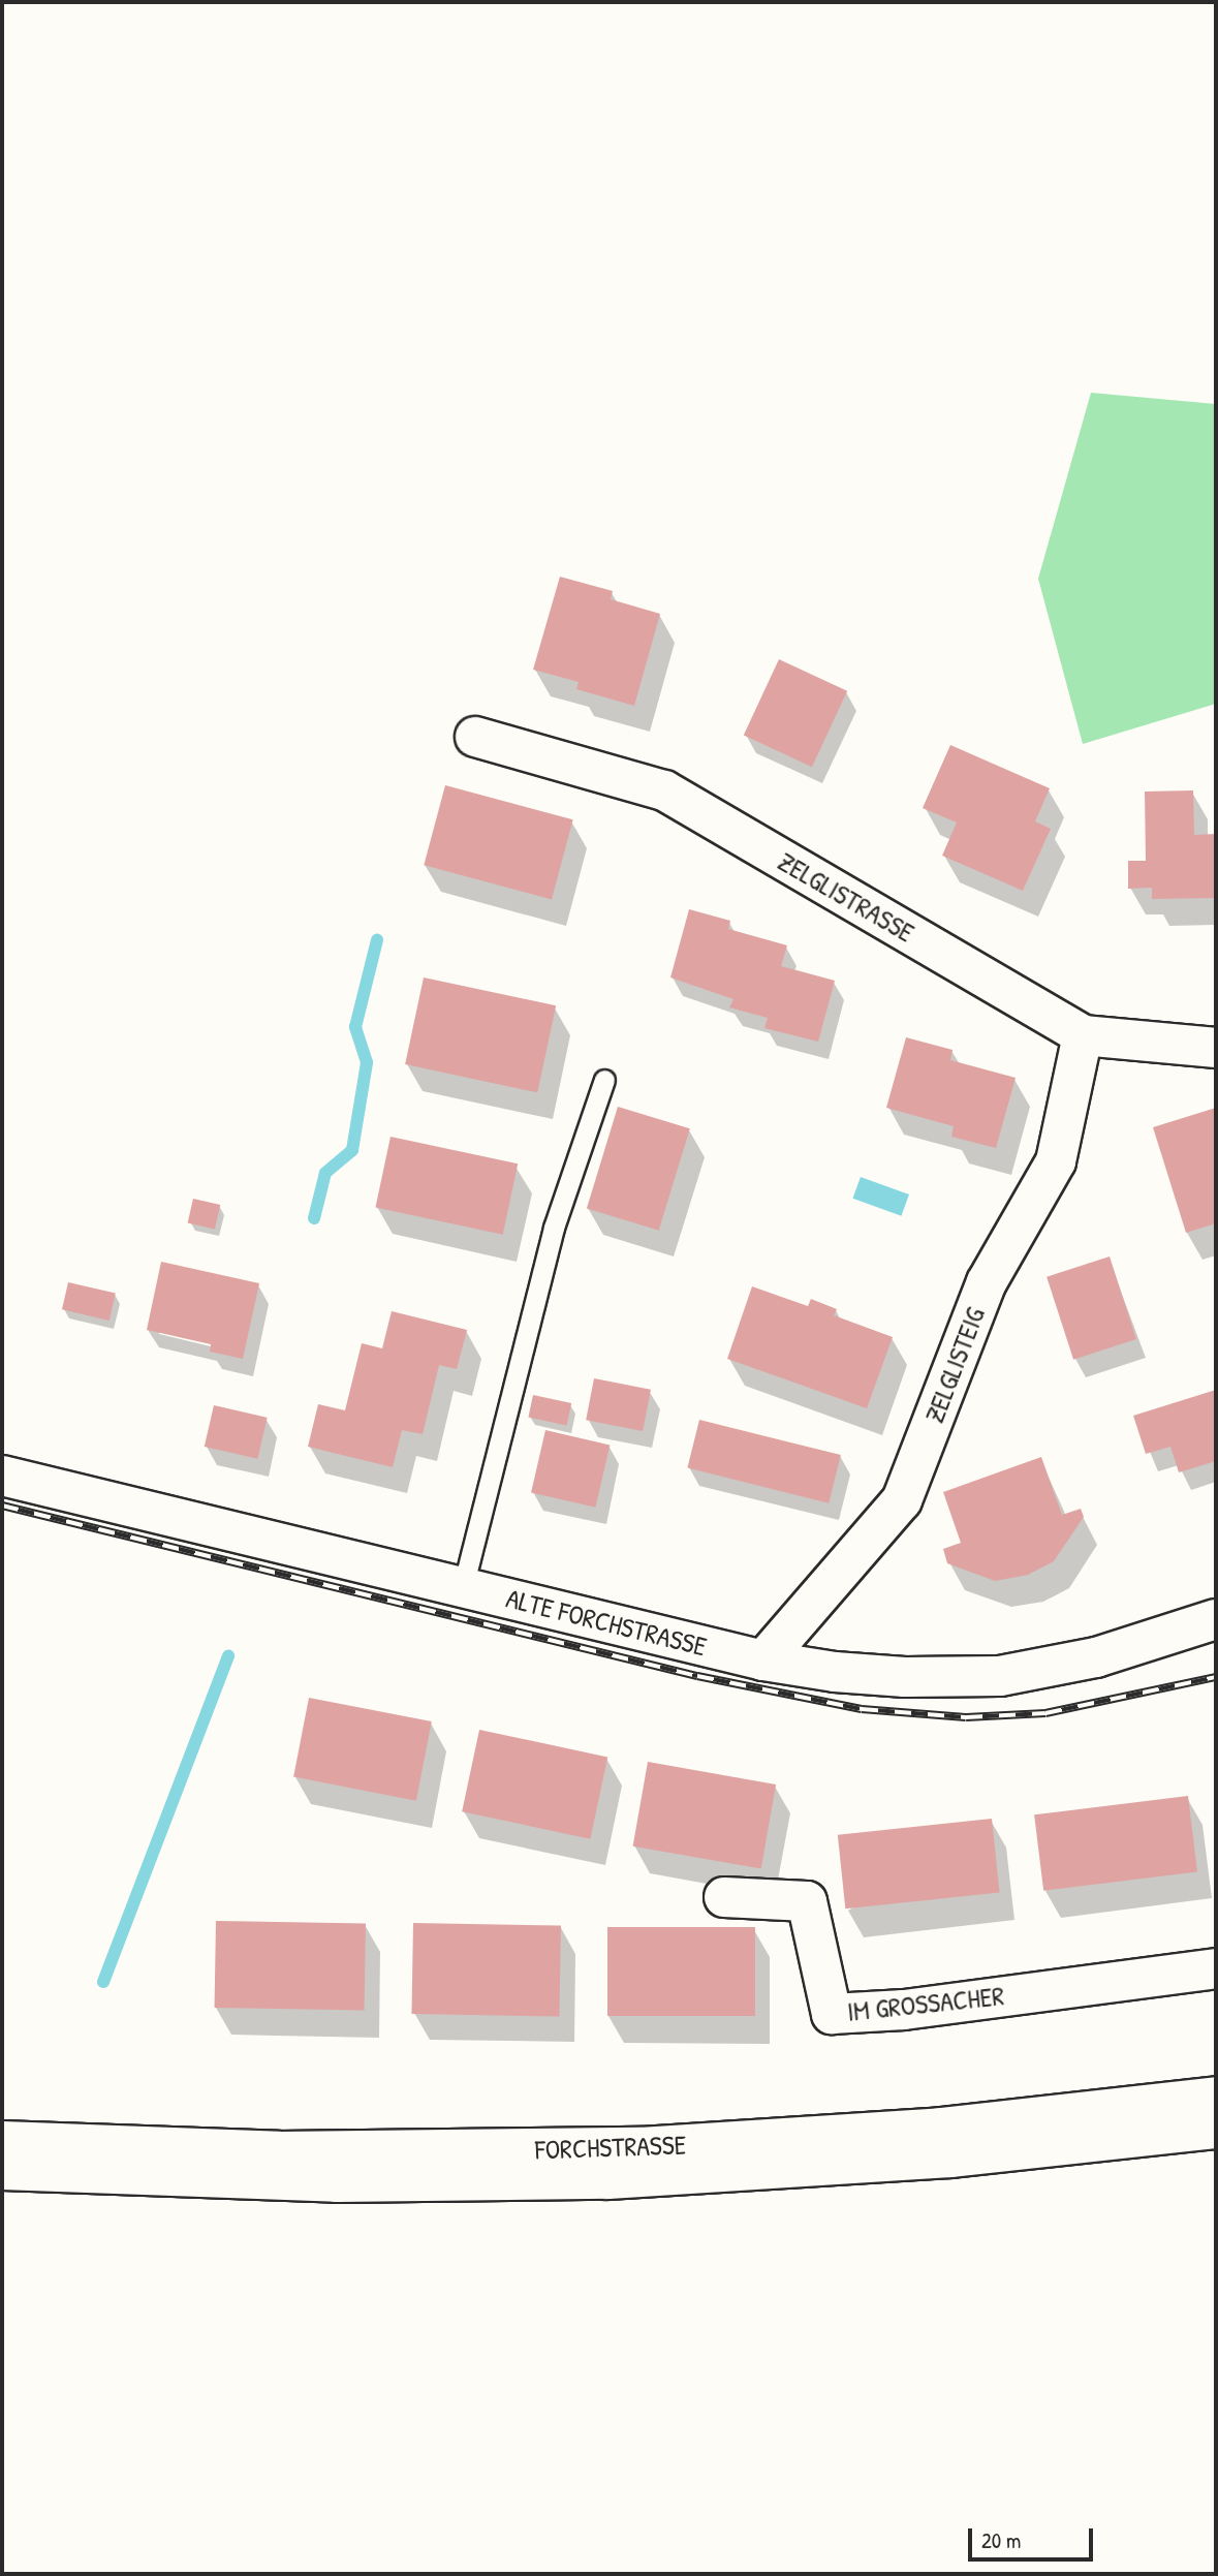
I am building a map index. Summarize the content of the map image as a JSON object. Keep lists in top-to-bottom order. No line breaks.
{"streets":{"main road":["ZELGLISTRASSE","ZELGLISTEIG","ALTE FORCHSTRASSE","IM GROSSACHER","FORCHSTRASSE"]},"crossings":[["ZELGLISTRASSE","ZELGLISTEIG"],["ZELGLISTEIG","ALTE FORCHSTRASSE"]],"scale_bar":"20 m"}
